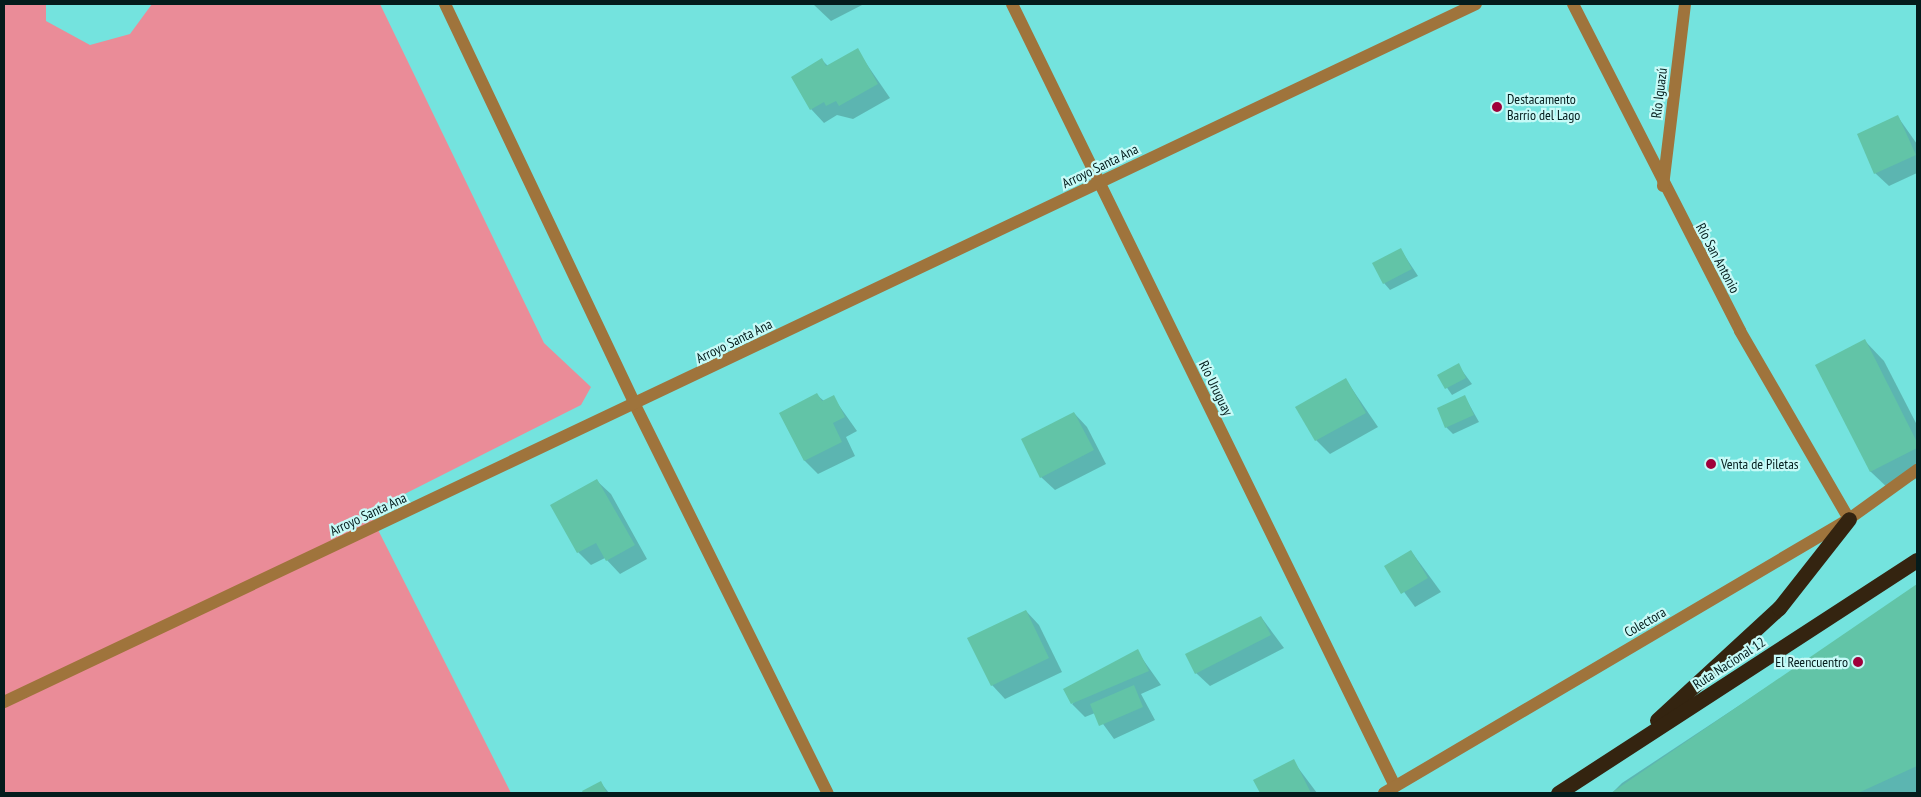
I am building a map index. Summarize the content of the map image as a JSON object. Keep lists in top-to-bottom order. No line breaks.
{"streets":{"highway":["Ruta Nacional 12"],"street":["Río Iguazú","Arroyo Santa Ana","Río San Antonio","Río Uruguay","Colectora"]},"crossings":[["Río Iguazú","Río San Antonio"],["Arroyo Santa Ana","Río Uruguay"],["Río San Antonio","Colectora"],["Río Uruguay","Colectora"]],"places":["Destacamento Barrio del Lago","Venta de Piletas","El Reencuentro"]}
